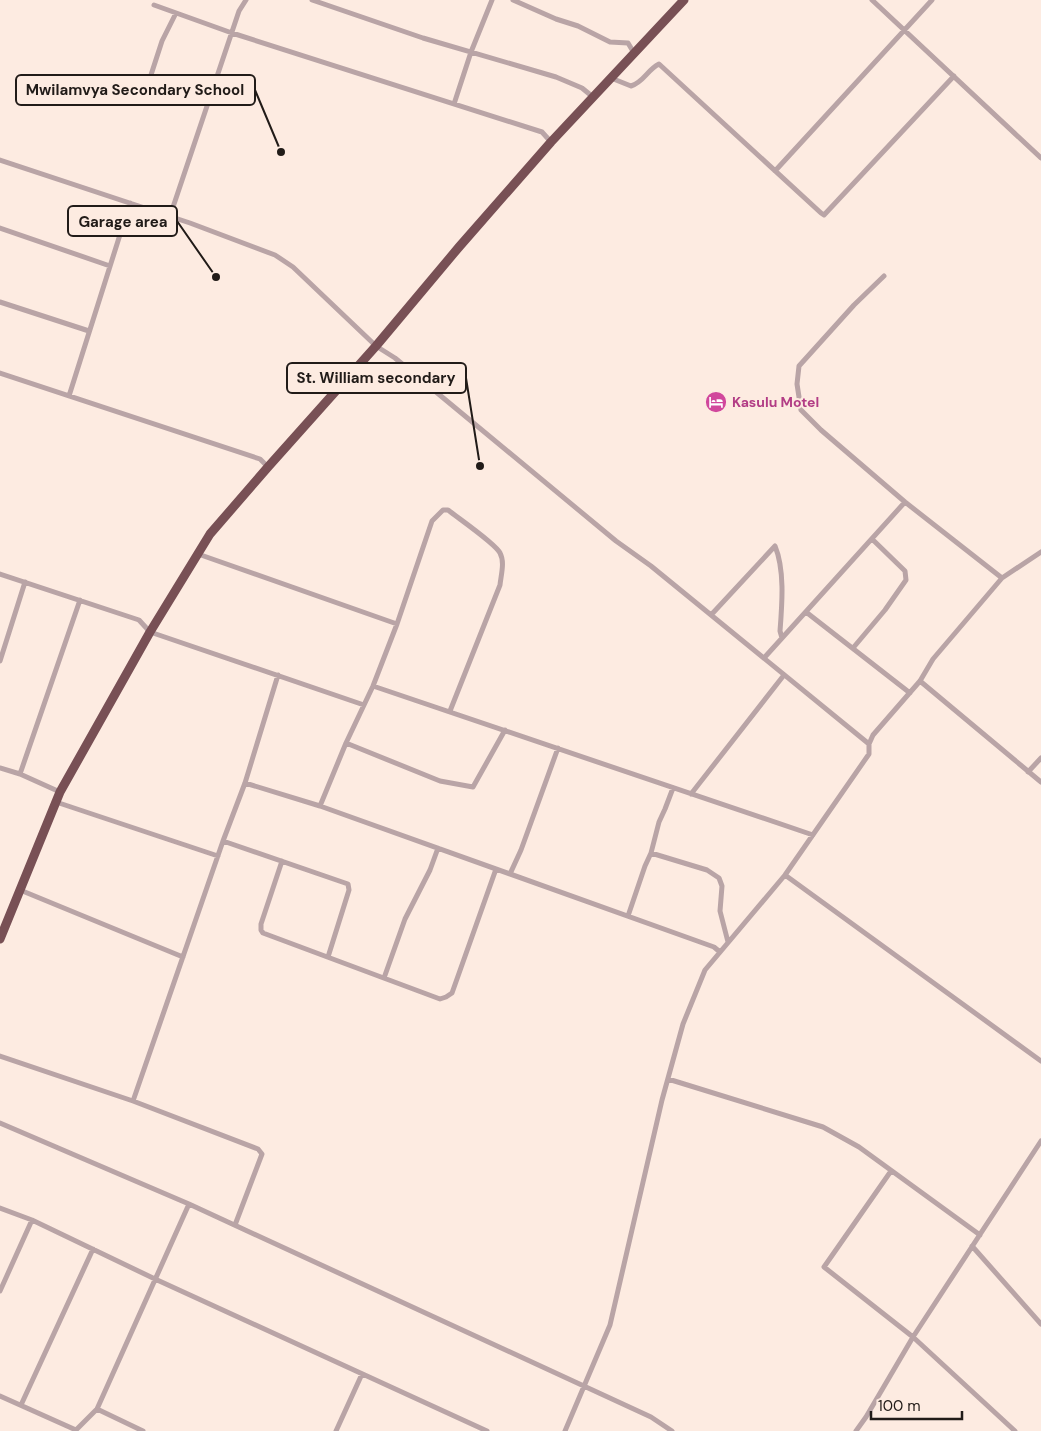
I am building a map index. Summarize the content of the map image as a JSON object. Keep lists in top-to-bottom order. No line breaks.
{"places":{"other":["Mwilamvya Secondary School","Garage area","St. William secondary"],"hotel":["Kasulu Motel"]},"scale_bar":"100 m"}
